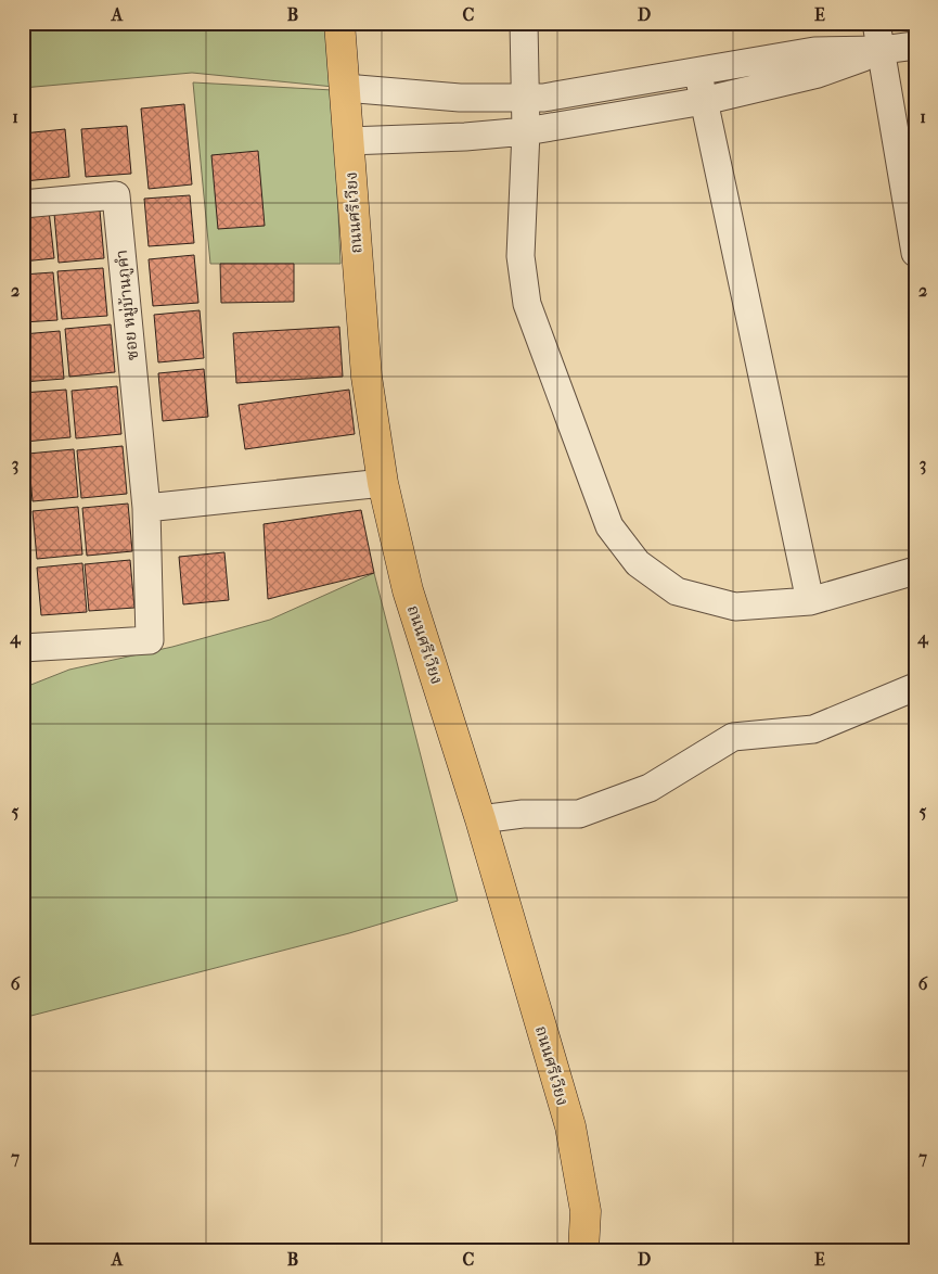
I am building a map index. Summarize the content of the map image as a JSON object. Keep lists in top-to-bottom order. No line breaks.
{"streets":{"main road":["ถนนศรีเวียง"],"street":["ซอย หมู่บ้านภูคำ"]},"grid":{"columns":["A","B","C","D","E"],"rows":["1","2","3","4","5","6","7"]}}
